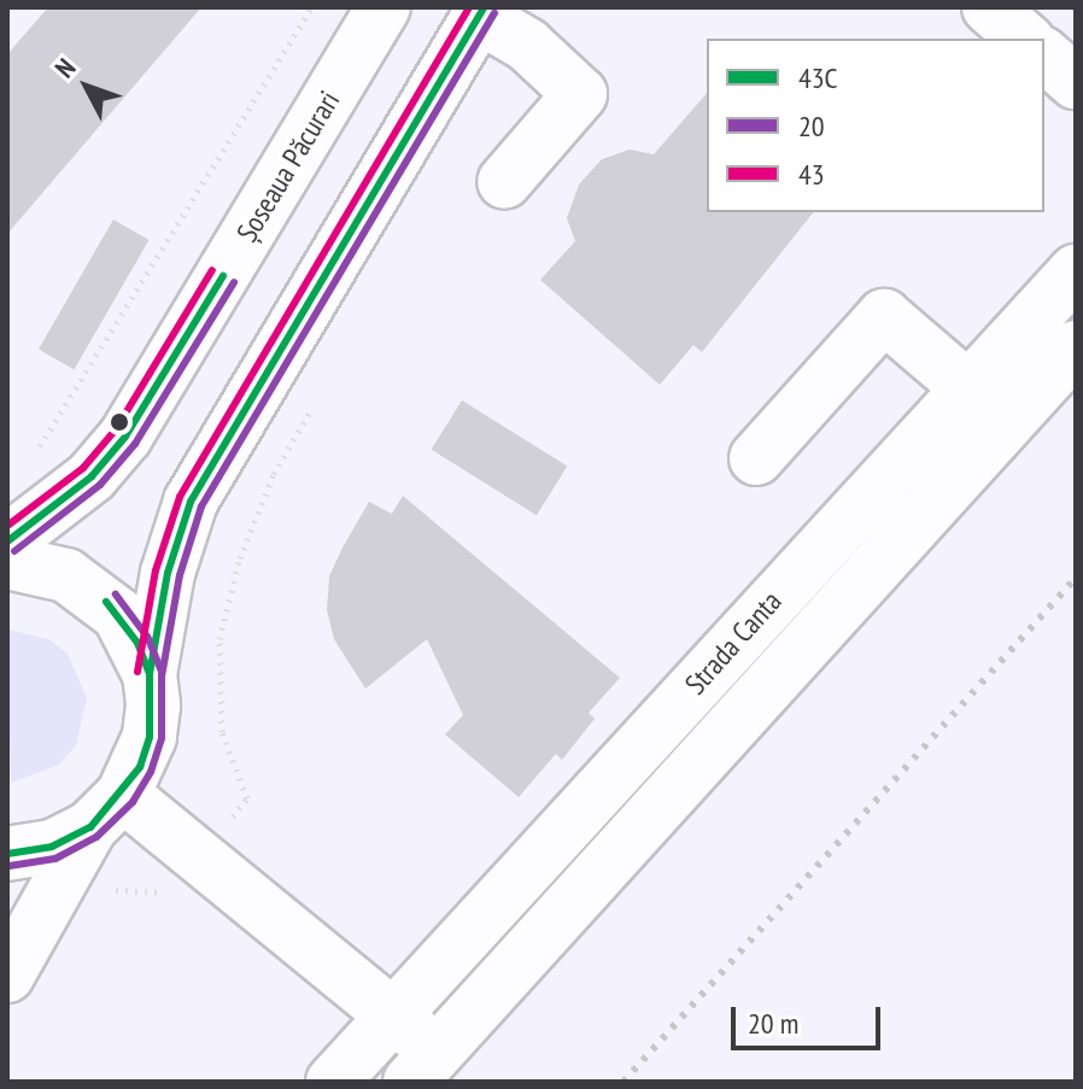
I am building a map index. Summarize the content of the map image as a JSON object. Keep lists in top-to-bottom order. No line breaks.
{"streets":{"main road":["Șoseaua Păcurari","Strada Canta"]},"lines":["transit line 43C","transit line 43","transit line 20"],"legend":["43C","20","43"],"scale_bar":"20 m","north":"top left"}
